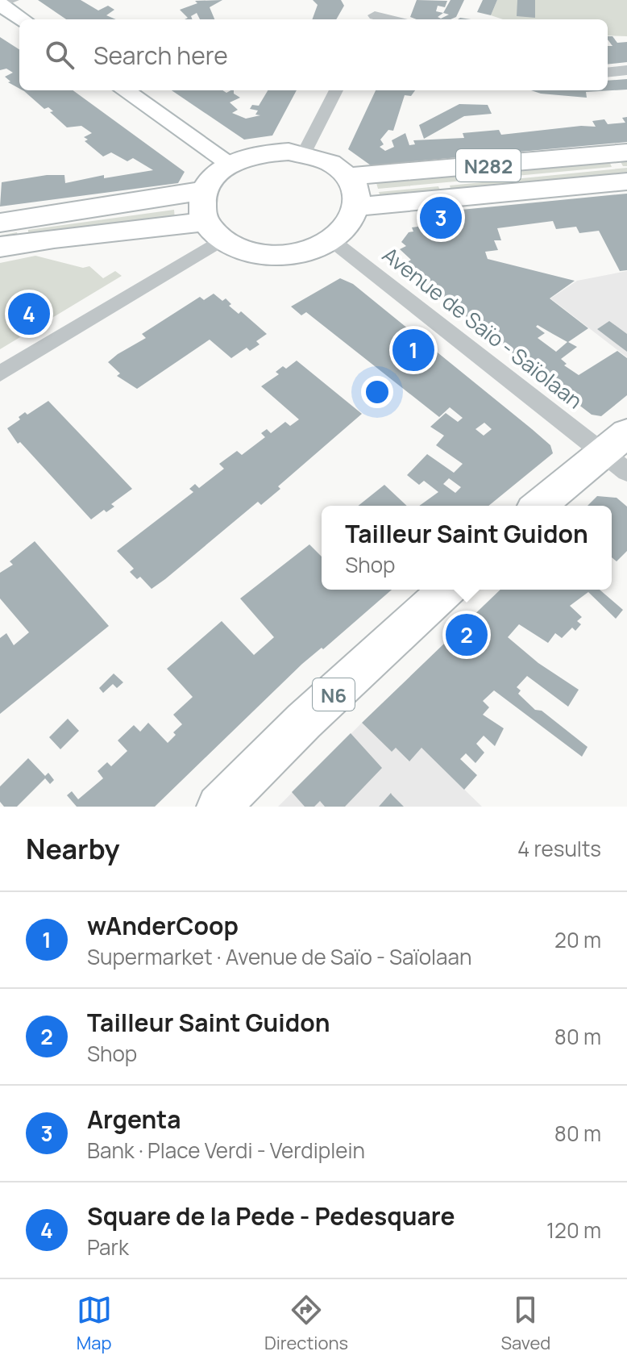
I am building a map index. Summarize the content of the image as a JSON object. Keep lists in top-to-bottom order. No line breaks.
{"streets":{"main road":["N282","N6"],"street":["Avenue de Saïo - Saïolaan"]},"crossings":[["N282","Avenue de Saïo - Saïolaan"]],"page":{"search":"Search here","pins":["3","4","1","2"],"popup":["Tailleur Saint Guidon","Shop"],"heading":["Nearby","4 results"],"list":[{"mark":"1","name":"wAnderCoop","note":"Supermarket · Avenue de Saïo - Saïolaan","value":"20 m"},{"mark":"2","name":"Tailleur Saint Guidon","note":"Shop","value":"80 m"},{"mark":"3","name":"Argenta","note":"Bank · Place Verdi - Verdiplein","value":"80 m"},{"mark":"4","name":"Square de la Pede - Pedesquare","note":"Park","value":"120 m"}],"nav":["Map","Directions","Saved"]}}
